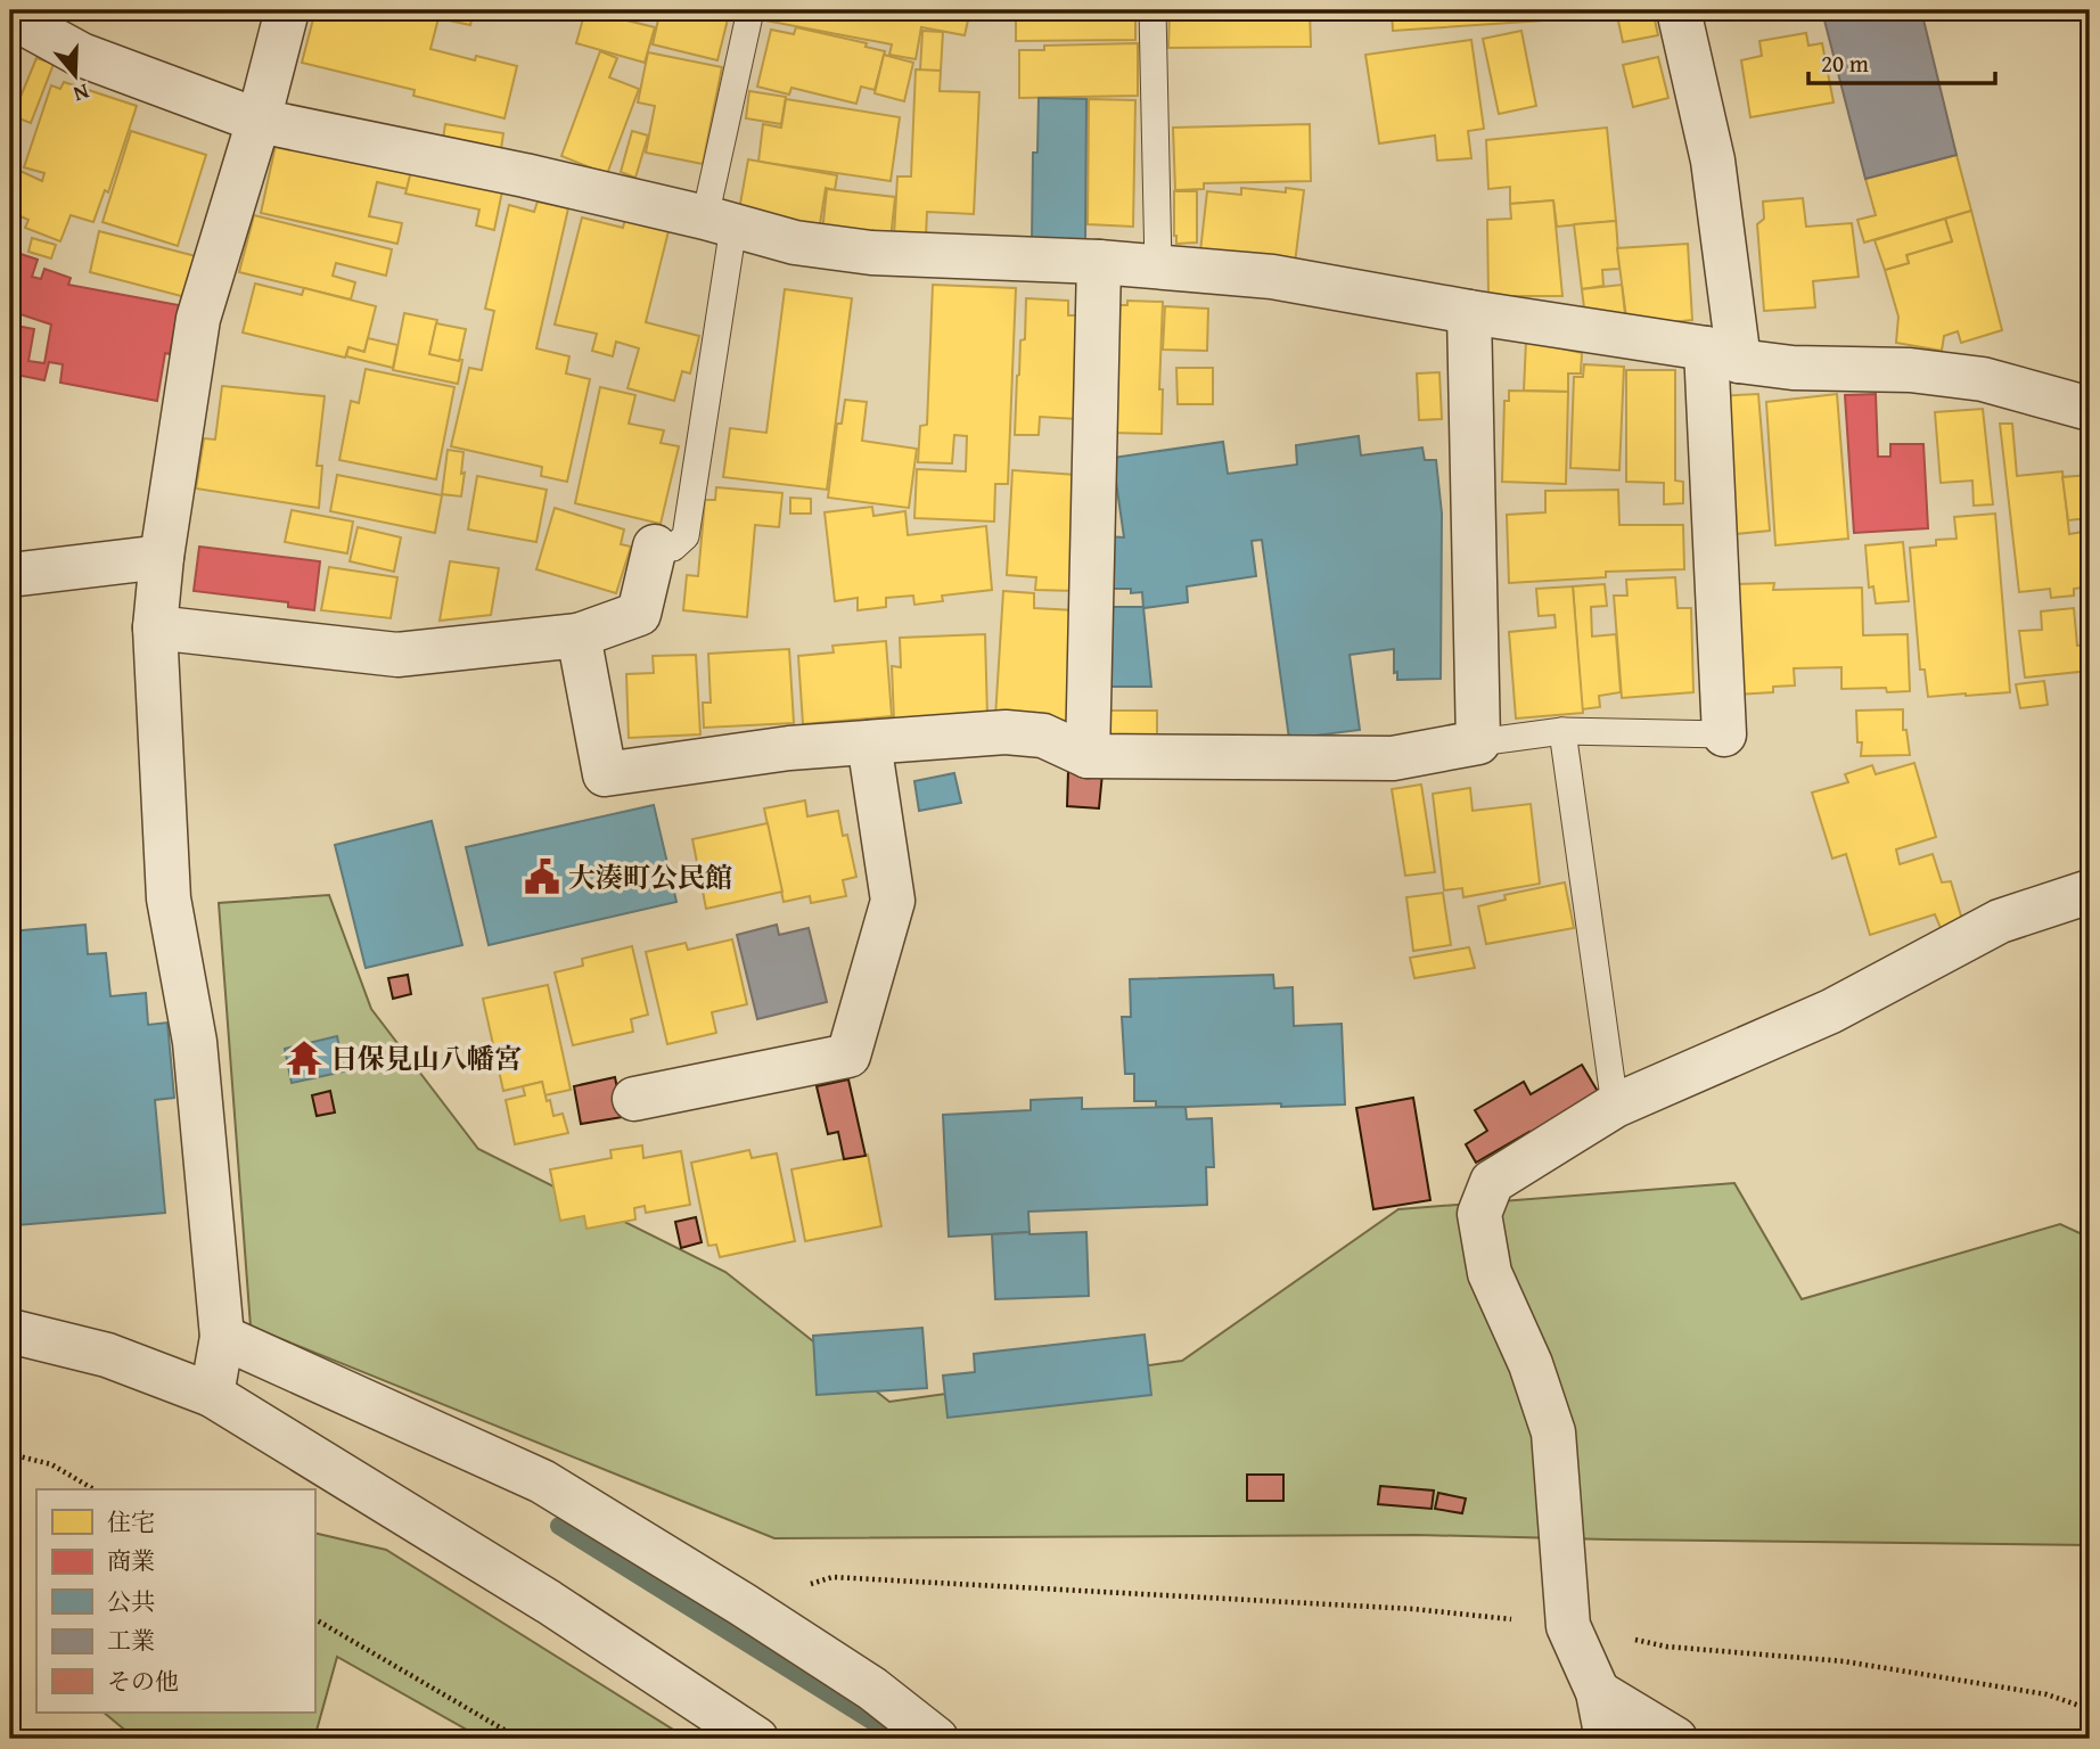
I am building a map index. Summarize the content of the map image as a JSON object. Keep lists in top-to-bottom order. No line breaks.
{"places":{"public building":["大湊町公民館"],"temple":["日保見山八幡宮"]},"legend":["住宅","商業","公共","工業","その他"],"scale_bar":"20 m","north":"bottom"}
